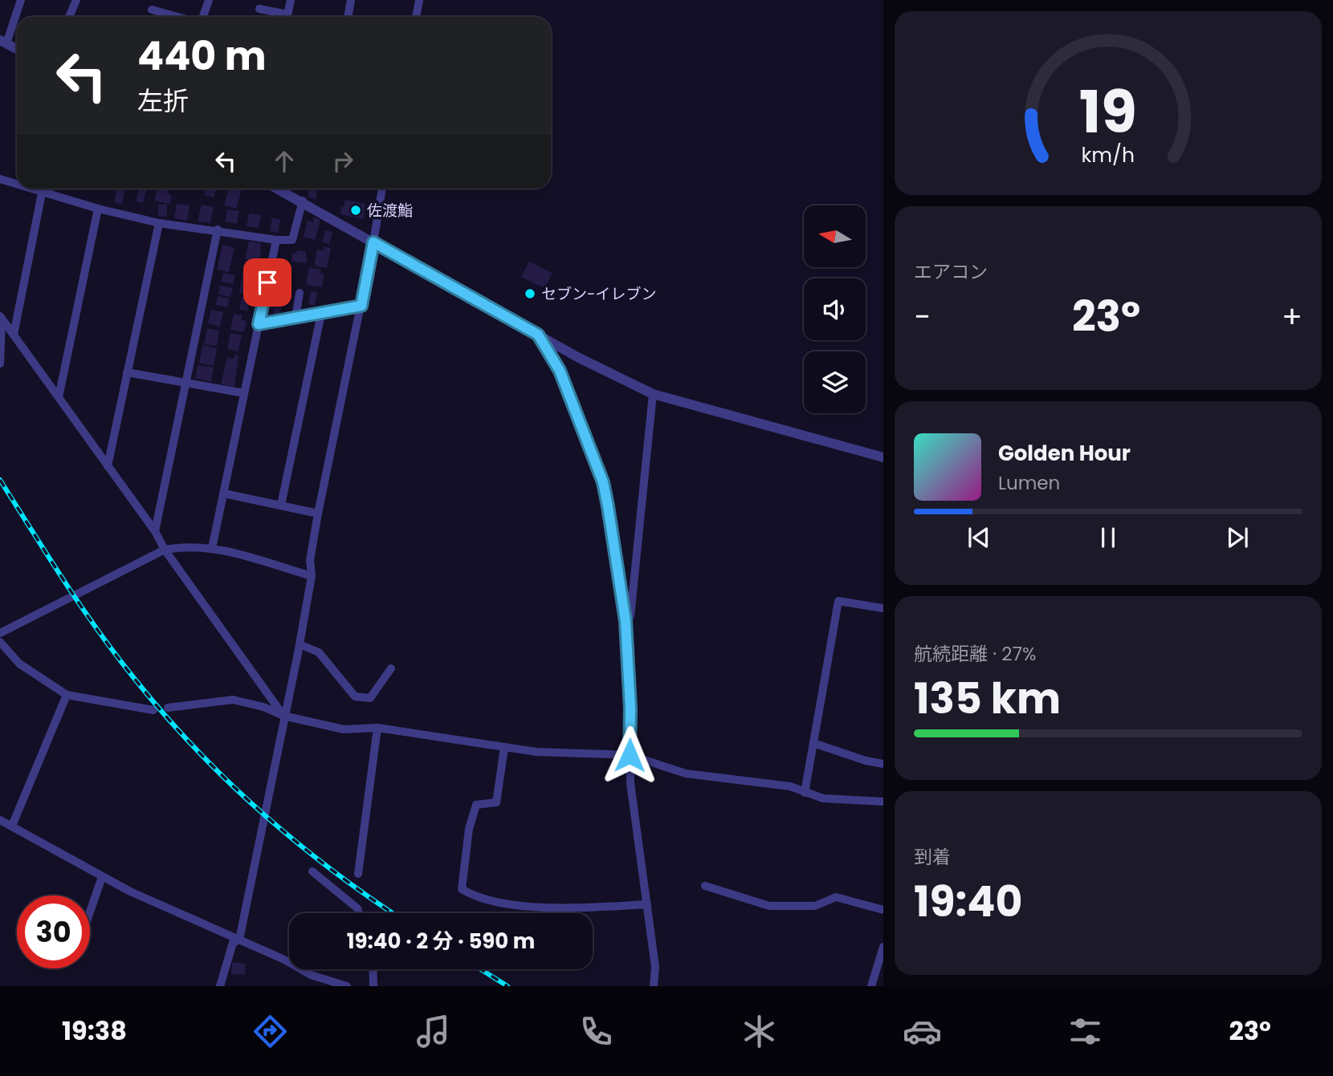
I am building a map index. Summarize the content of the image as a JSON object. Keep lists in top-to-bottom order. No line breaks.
{"places":["佐渡鮨","セブン-イレブン"],"north":"left","page":{"turn":["440 m","左折"],"tile":["エアコン",["航続距離 · 27%","135 km"],["到着","19:40"]],"heat":["−","23°","+"],"song":["Golden Hour","Lumen"],"limit":"30","trip":"19:40 · 2 分 · 590 m","tabs":["19:38","23°"],"gauge":["19","km/h"]}}
